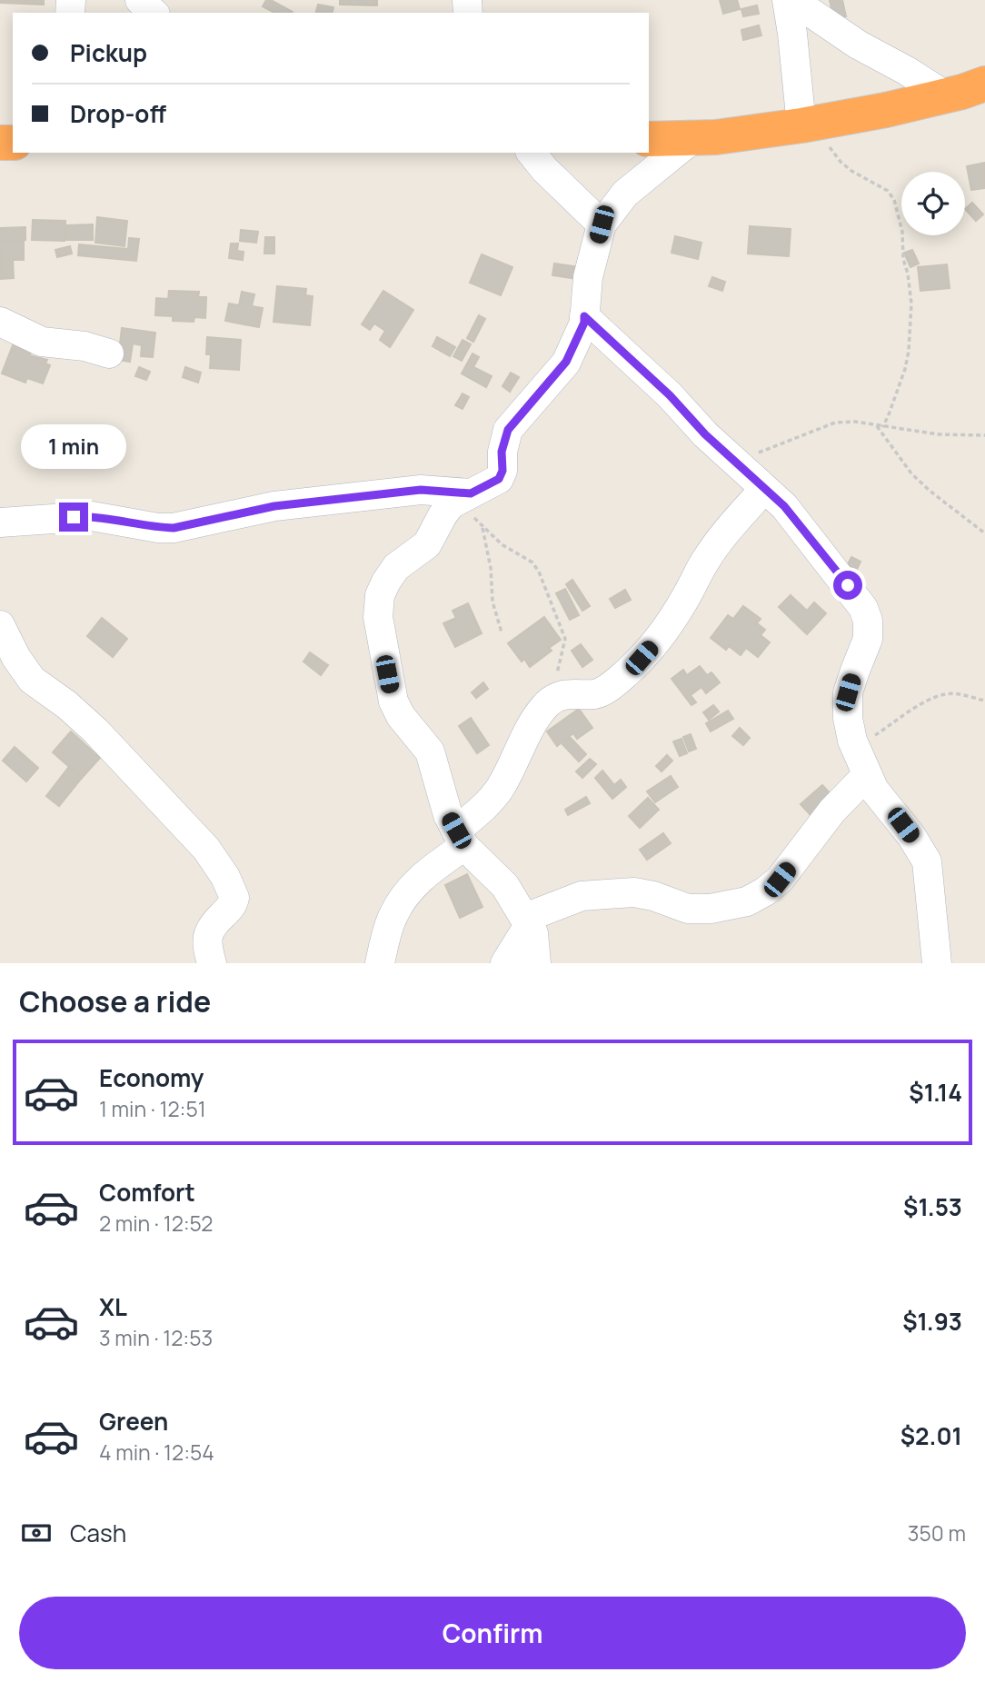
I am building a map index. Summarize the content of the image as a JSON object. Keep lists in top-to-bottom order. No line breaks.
{"page":{"banner":["Pickup","Drop-off"],"bubble":"1 min","heading":"Choose a ride","list":[{"name":"Economy","note":"1 min · 12:51","value":"$1.14"},{"name":"Comfort","note":"2 min · 12:52","value":"$1.53"},{"name":"XL","note":"3 min · 12:53","value":"$1.93"},{"name":"Green","note":"4 min · 12:54","value":"$2.01"}],"pay":["Cash","350 m"],"buttons":"Confirm"}}
